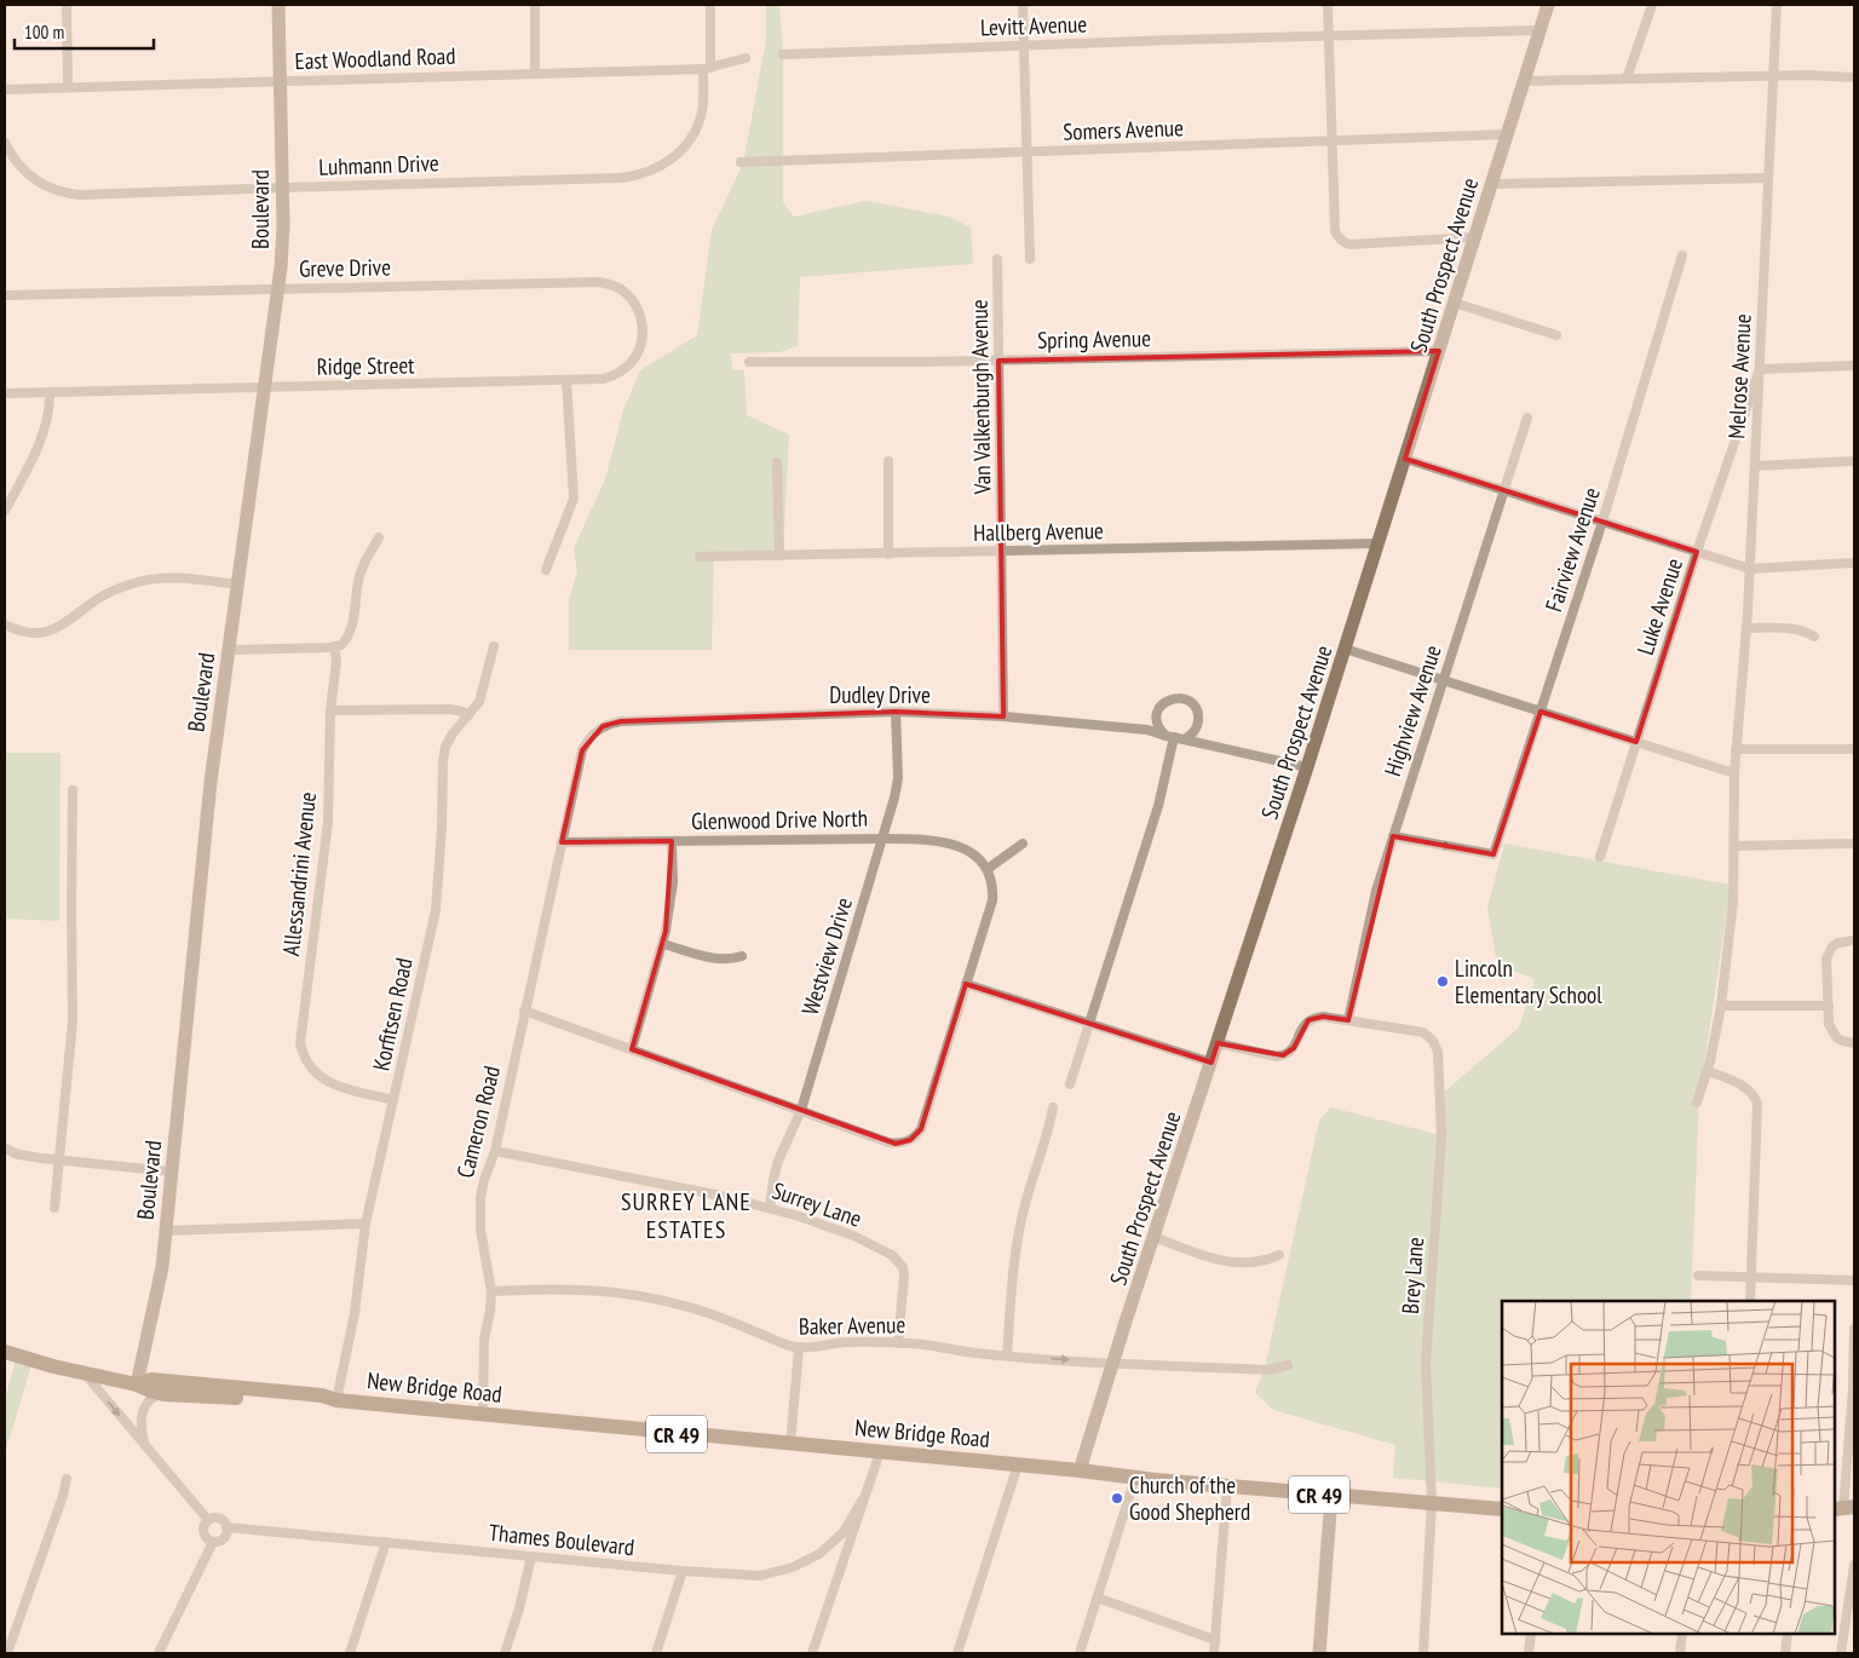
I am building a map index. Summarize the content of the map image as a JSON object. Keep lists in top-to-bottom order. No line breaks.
{"streets":{"main road":["New Bridge Road","CR 49"],"street":["Levitt Avenue","East Woodland Road","Somers Avenue","Luhmann Drive","Boulevard","South Prospect Avenue","Greve Drive","Spring Avenue","Ridge Street","Melrose Avenue","Van Valkenburgh Avenue","Hallberg Avenue","Fairview Avenue","Luke Avenue","Dudley Drive","Highview Avenue","Glenwood Drive North","Allessandrini Avenue","Westview Drive","Korfitsen Road","Cameron Road","Surrey Lane","Brey Lane","Baker Avenue","Thames Boulevard"]},"crossings":[["Levitt Avenue","South Prospect Avenue"],["East Woodland Road","Luhmann Drive"],["East Woodland Road","Boulevard"],["Somers Avenue","South Prospect Avenue"],["Luhmann Drive","Boulevard"],["Boulevard","Greve Drive"],["Boulevard","Ridge Street"],["Boulevard","New Bridge Road"],["South Prospect Avenue","Spring Avenue"],["South Prospect Avenue","Hallberg Avenue"],["South Prospect Avenue","Dudley Drive"],["South Prospect Avenue","Baker Avenue"],["South Prospect Avenue","New Bridge Road"],["Greve Drive","Ridge Street"],["Spring Avenue","Van Valkenburgh Avenue"],["Melrose Avenue","Luke Avenue"],["Van Valkenburgh Avenue","Hallberg Avenue"],["Van Valkenburgh Avenue","Dudley Drive"],["Fairview Avenue","Highview Avenue"],["Dudley Drive","Westview Drive"],["Dudley Drive","Cameron Road"],["Highview Avenue","Brey Lane"],["Glenwood Drive North","Westview Drive"],["Glenwood Drive North","Cameron Road"],["Allessandrini Avenue","Korfitsen Road"],["Westview Drive","Surrey Lane"],["Korfitsen Road","New Bridge Road"],["Cameron Road","Surrey Lane"],["Cameron Road","Baker Avenue"],["Cameron Road","New Bridge Road"],["Surrey Lane","Baker Avenue"],["Brey Lane","New Bridge Road"],["New Bridge Road","CR 49"]],"districts":["SURREY LANE ESTATES"],"places":["Lincoln Elementary School","Church of the Good Shepherd"],"scale_bar":"100 m"}
